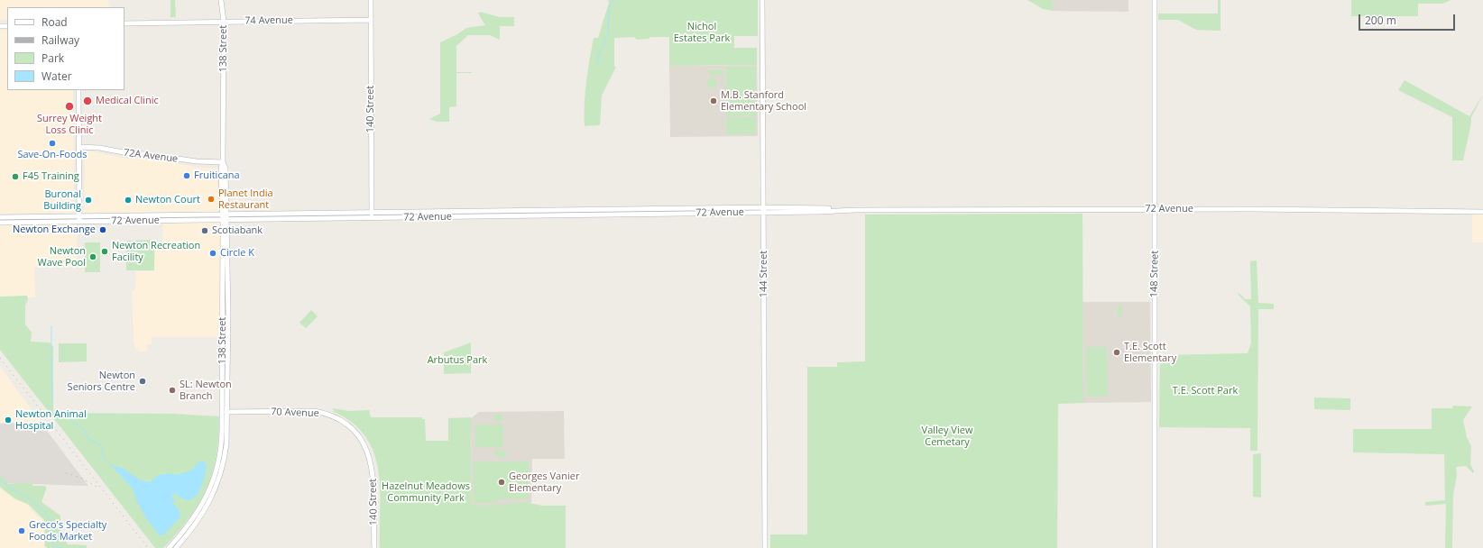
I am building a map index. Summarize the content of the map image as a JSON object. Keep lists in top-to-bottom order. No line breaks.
{"streets":{"main road":["74 Avenue","138 Street","140 Street","72A Avenue","72 Avenue","144 Street","148 Street","70 Avenue"]},"crossings":[["74 Avenue","138 Street"],["74 Avenue","140 Street"],["138 Street","72A Avenue"],["138 Street","72 Avenue"],["138 Street","70 Avenue"],["140 Street","72 Avenue"],["140 Street","70 Avenue"],["72 Avenue","144 Street"],["72 Avenue","148 Street"]],"parks":["Nichol Estates Park","Arbutus Park","T.E. Scott Park","Valley View Cemetary","Hazelnut Meadows Community Park"],"places":["Medical Clinic","M.B. Stanford Elementary School","Surrey Weight Loss Clinic","Save-On-Foods","Fruiticana","F45 Training","Planet India Restaurant","Buronal Building","Newton Court","Newton Exchange","Scotiabank","Newton Recreation Facility","Circle K","Newton Wave Pool","T.E. Scott Elementary","Newton Seniors Centre","SL: Newton Branch","Newton Animal Hospital","Georges Vanier Elementary","Greco's Specialty Foods Market"],"legend":["Road","Railway","Park","Water"],"scale_bar":"200 m"}
